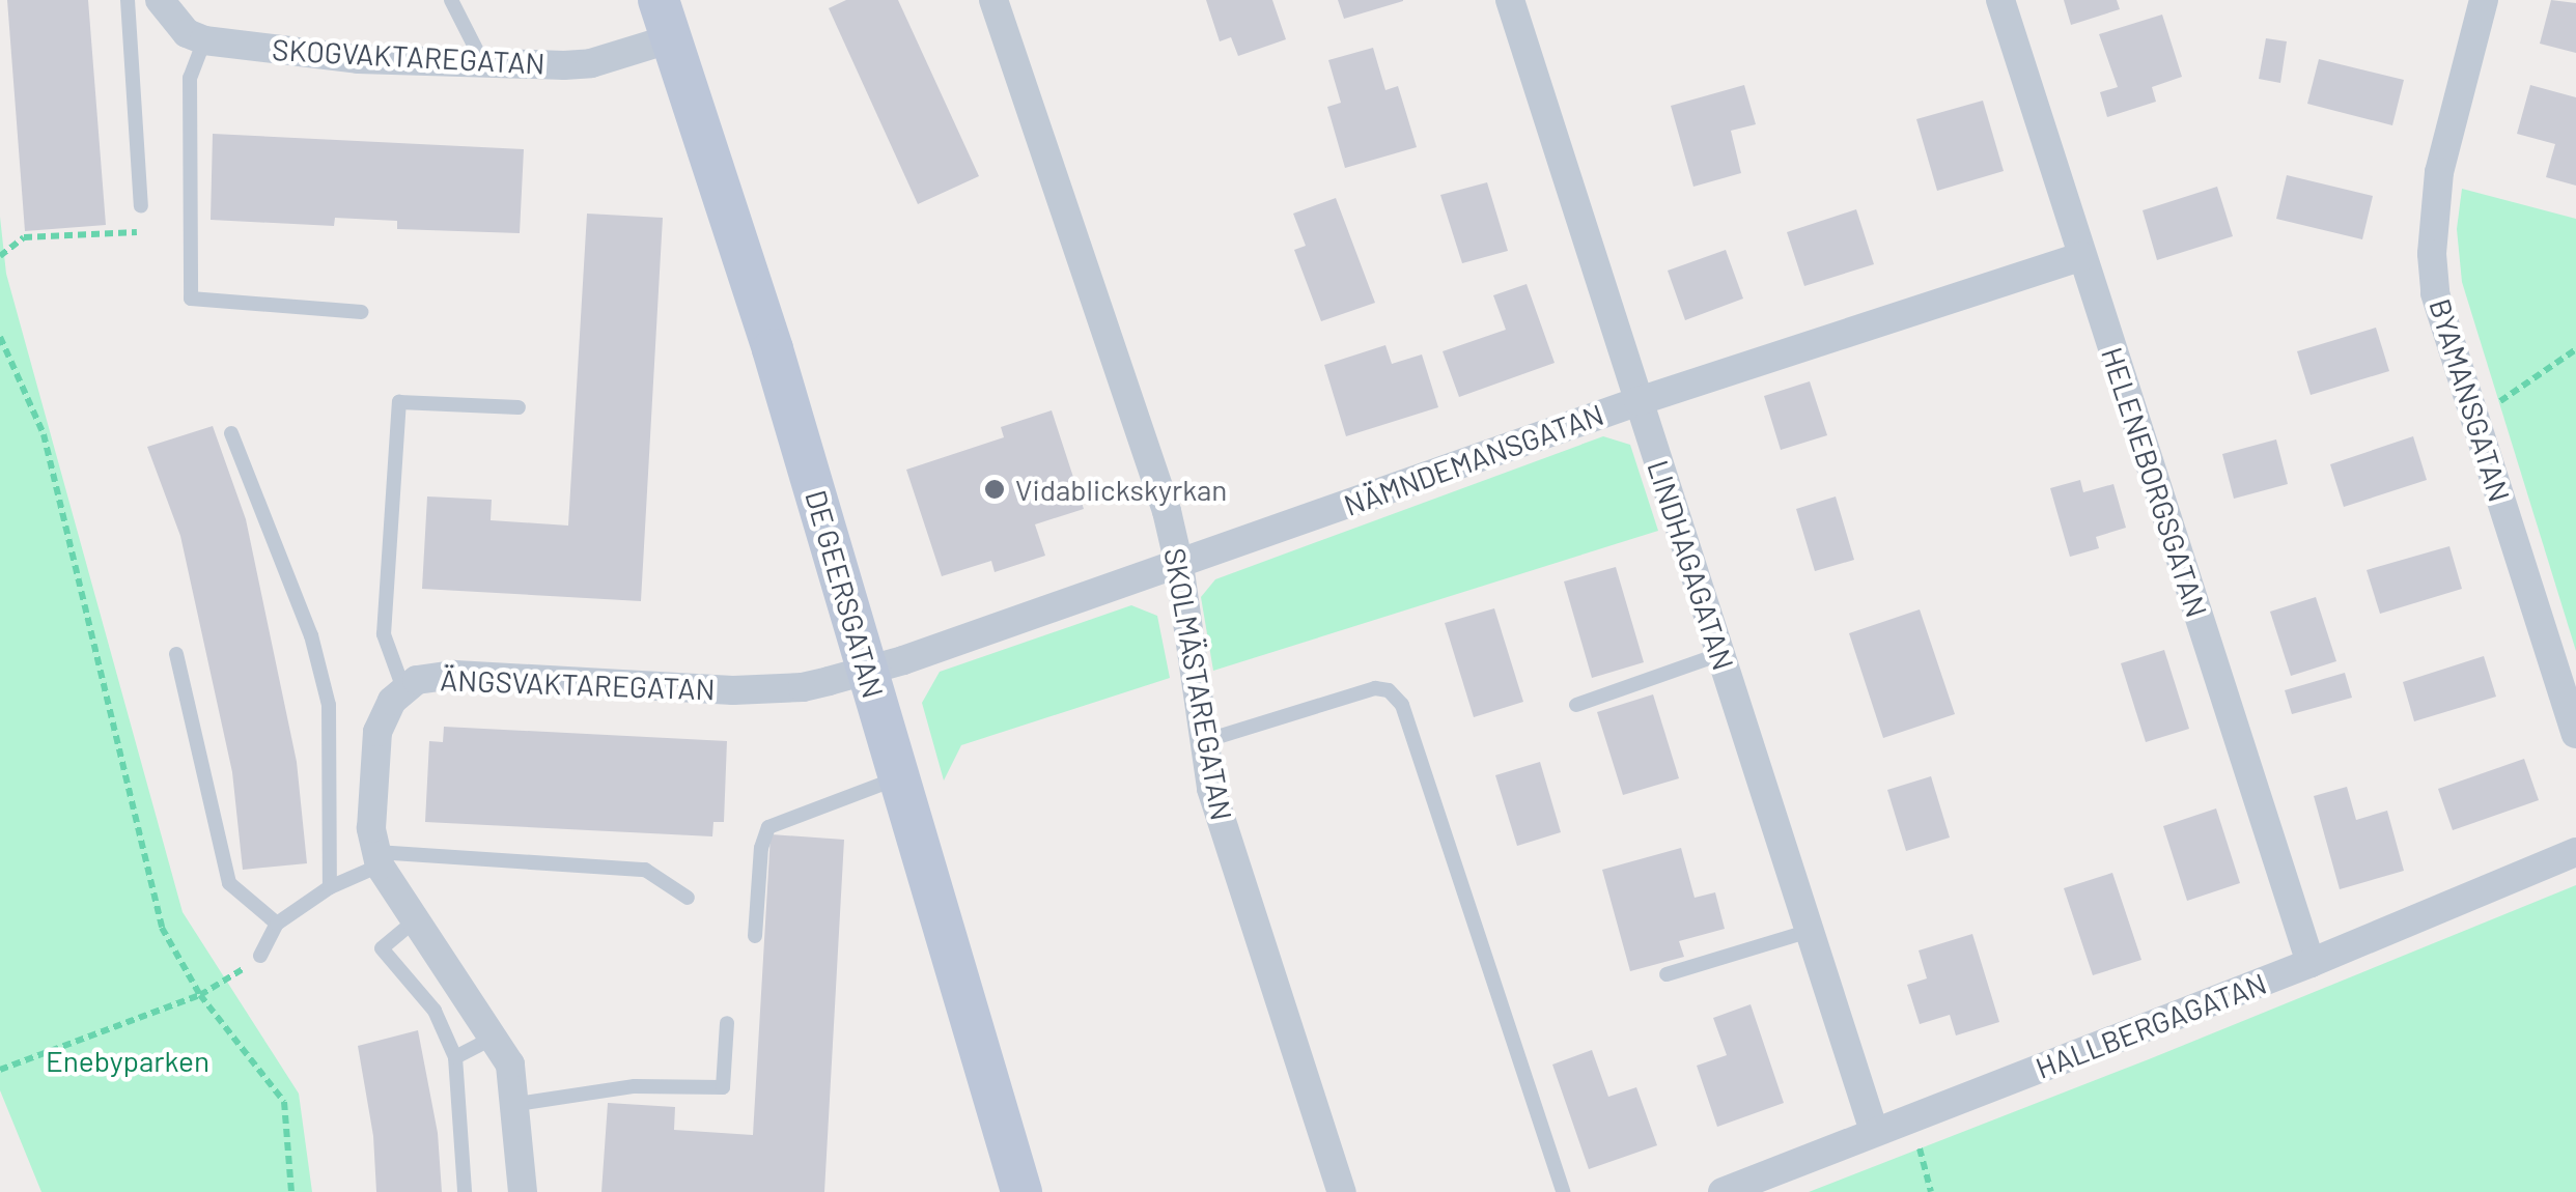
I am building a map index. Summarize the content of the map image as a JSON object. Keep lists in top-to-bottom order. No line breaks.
{"streets":{"main road":["DE GEERSGATAN"],"street":["SKOGVAKTAREGATAN","BYAMANSGATAN","NÄMNDEMANSGATAN","HELENEBORGSGATAN","LINDHAGAGATAN","ÄNGSVAKTAREGATAN","SKOLMÄSTAREGATAN","HALLBERGAGATAN"]},"crossings":[["SKOGVAKTAREGATAN","DE GEERSGATAN"],["NÄMNDEMANSGATAN","HELENEBORGSGATAN"],["NÄMNDEMANSGATAN","LINDHAGAGATAN"],["NÄMNDEMANSGATAN","DE GEERSGATAN"],["NÄMNDEMANSGATAN","ÄNGSVAKTAREGATAN"],["NÄMNDEMANSGATAN","SKOLMÄSTAREGATAN"],["HELENEBORGSGATAN","HALLBERGAGATAN"],["LINDHAGAGATAN","HALLBERGAGATAN"],["DE GEERSGATAN","ÄNGSVAKTAREGATAN"]],"parks":["Enebyparken"],"places":["Vidablickskyrkan"]}
